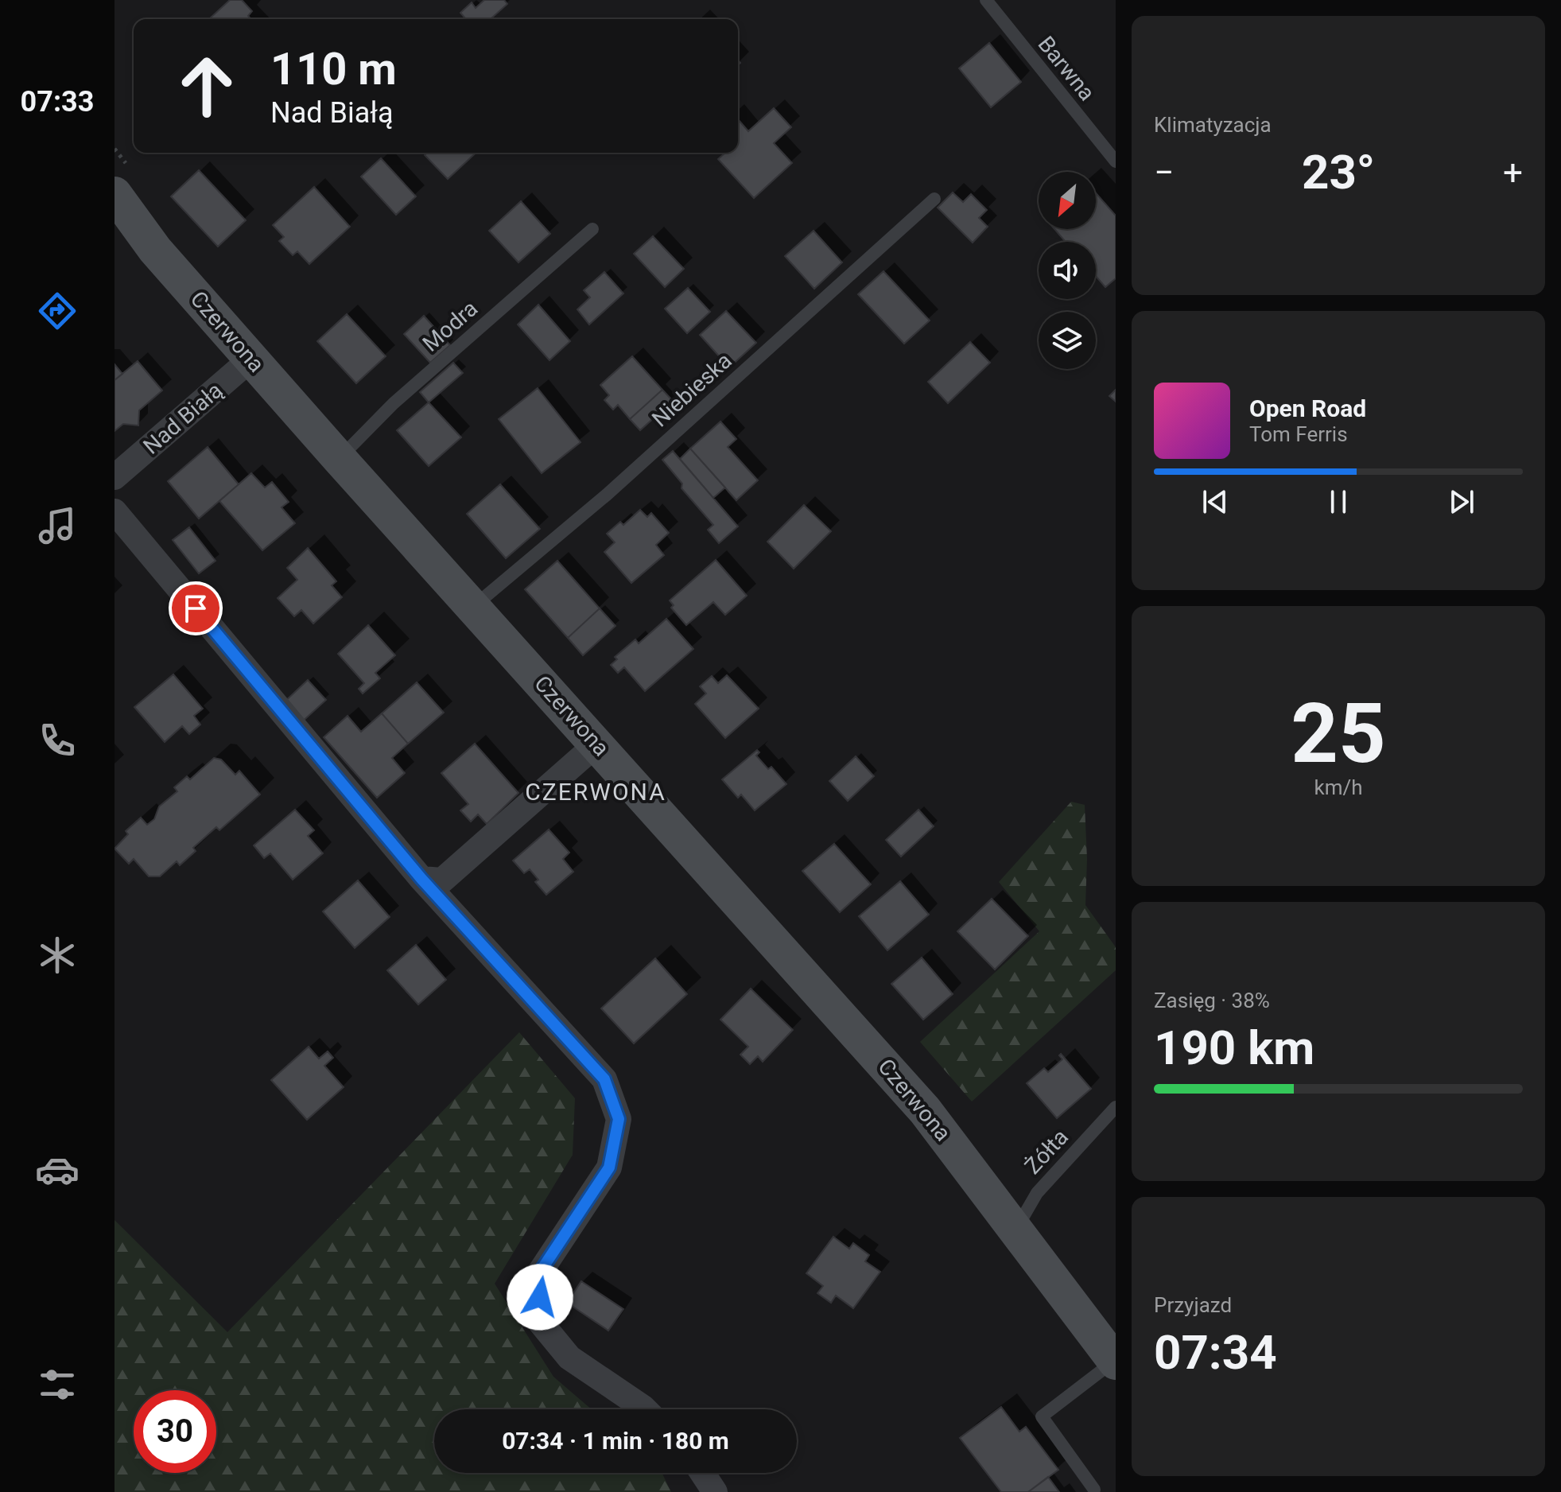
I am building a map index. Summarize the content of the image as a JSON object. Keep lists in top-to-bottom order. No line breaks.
{"streets":{"main road":["Czerwona"],"street":["Nad Białą"],"lane":["Barwna","Modra","Niebieska","Żółta"]},"crossings":[["Modra","Czerwona"],["Czerwona","Niebieska"],["Czerwona","Nad Białą"],["Czerwona","Żółta"]],"districts":["CZERWONA"],"north":"bottom left","page":{"tabs":"07:33","tile":["Klimatyzacja",["25","km/h"],["Zasięg · 38%","190 km"],["Przyjazd","07:34"]],"turn":["110 m","Nad Białą"],"heat":["−","23°","+"],"song":["Open Road","Tom Ferris"],"limit":"30","trip":"07:34 · 1 min · 180 m"}}
